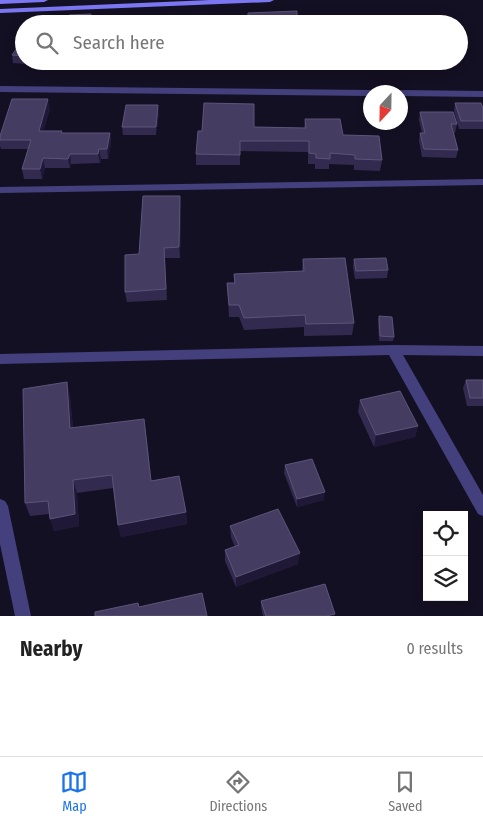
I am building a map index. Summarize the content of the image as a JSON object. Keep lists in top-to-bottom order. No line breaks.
{"north":"bottom","page":{"search":"Search here","heading":["Nearby","0 results"],"nav":["Map","Directions","Saved"]}}
